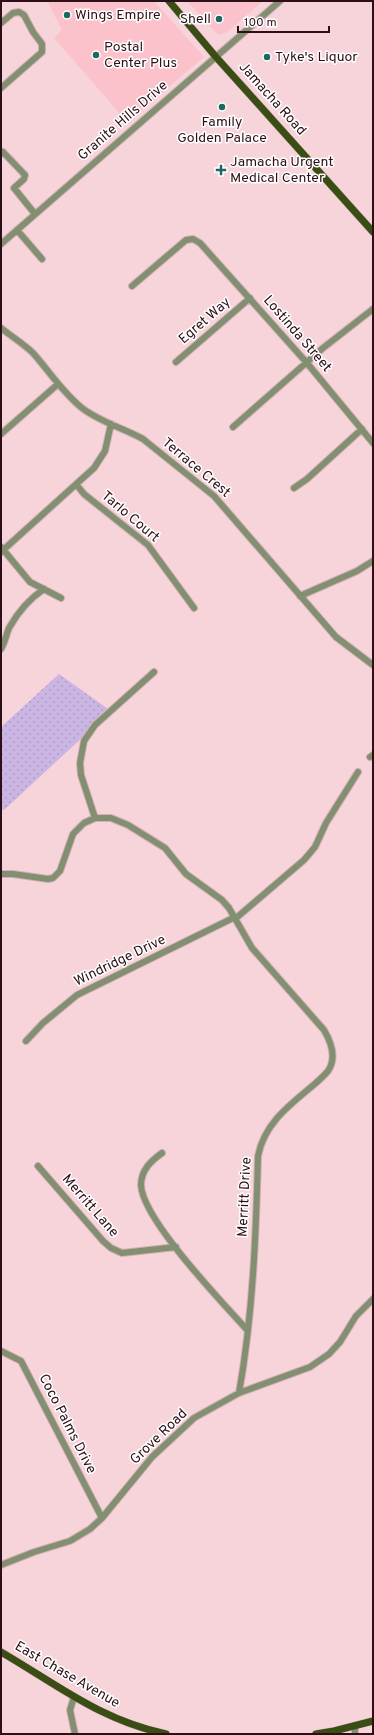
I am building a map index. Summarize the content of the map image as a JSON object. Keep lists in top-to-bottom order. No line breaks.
{"streets":{"main road":["Jamacha Road","East Chase Avenue"],"street":["Granite Hills Drive","Egret Way","Lostinda Street","Terrace Crest","Tarlo Court","Windridge Drive","Merritt Drive","Merritt Lane","Coco Palms Drive","Grove Road"]},"crossings":[["Jamacha Road","Granite Hills Drive"],["Egret Way","Lostinda Street"],["Windridge Drive","Merritt Drive"],["Merritt Drive","Grove Road"],["Coco Palms Drive","Grove Road"]],"places":{"other":["Wings Empire","Shell","Postal Center Plus","Tyke's Liquor","Family Golden Palace"],"health":["Jamacha Urgent Medical Center"]},"scale_bar":"100 m"}
